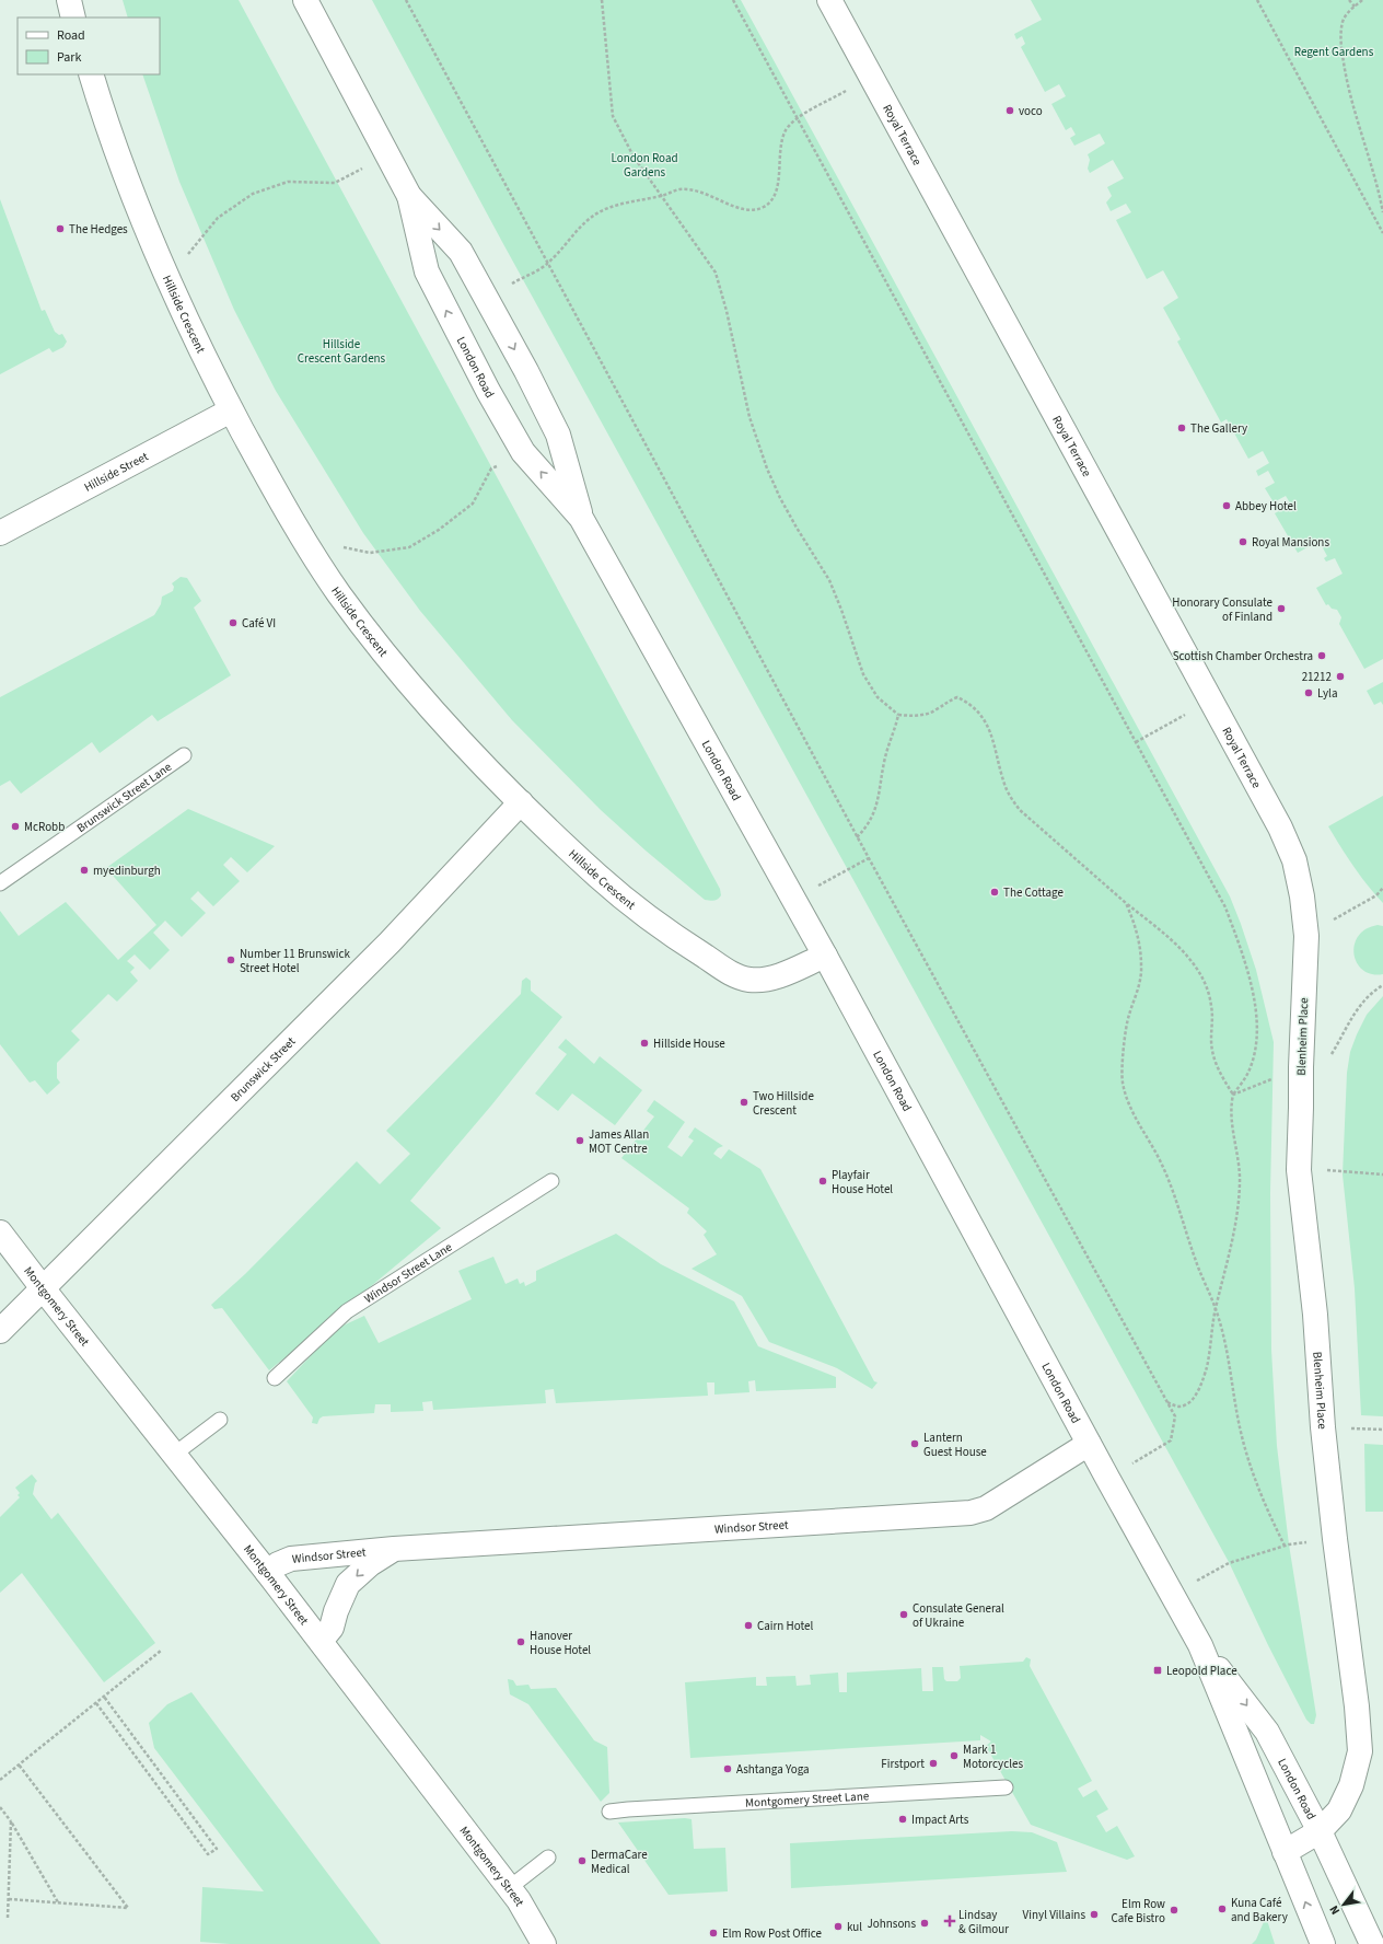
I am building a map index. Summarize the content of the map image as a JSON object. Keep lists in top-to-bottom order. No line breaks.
{"streets":{"street":["Royal Terrace","Hillside Crescent","London Road","Hillside Street","Blenheim Place","Brunswick Street","Montgomery Street","Windsor Street"],"lane":["Brunswick Street Lane","Windsor Street Lane","Montgomery Street Lane"]},"crossings":[["Royal Terrace","Blenheim Place"],["Hillside Crescent","London Road"],["Hillside Crescent","Hillside Street"],["Hillside Crescent","Brunswick Street"],["London Road","Blenheim Place"],["London Road","Windsor Street"],["Brunswick Street","Montgomery Street"],["Montgomery Street","Windsor Street"]],"parks":["Regent Gardens","London Road Gardens","Hillside Crescent Gardens"],"places":{"other":["voco","The Hedges","The Gallery","Abbey Hotel","Royal Mansions","Honorary Consulate of Finland","Café VI","Scottish Chamber Orchestra","21212","Lyla","McRobb","myedinburgh","The Cottage","Number 11 Brunswick Street Hotel","Hillside House","Two Hillside Crescent","James Allan MOT Centre","Playfair House Hotel","Lantern Guest House","Consulate General of Ukraine","Cairn Hotel","Hanover House Hotel","Mark 1 Motorcycles","Firstport","Ashtanga Yoga","Impact Arts","DermaCare Medical","Kuna Café and Bakery","Elm Row Cafe Bistro","Vinyl Villains","Johnsons","kul","Elm Row Post Office"],"transit":["Leopold Place"],"health":["Lindsay & Gilmour"]},"legend":["Road","Park"],"north":"bottom left"}
